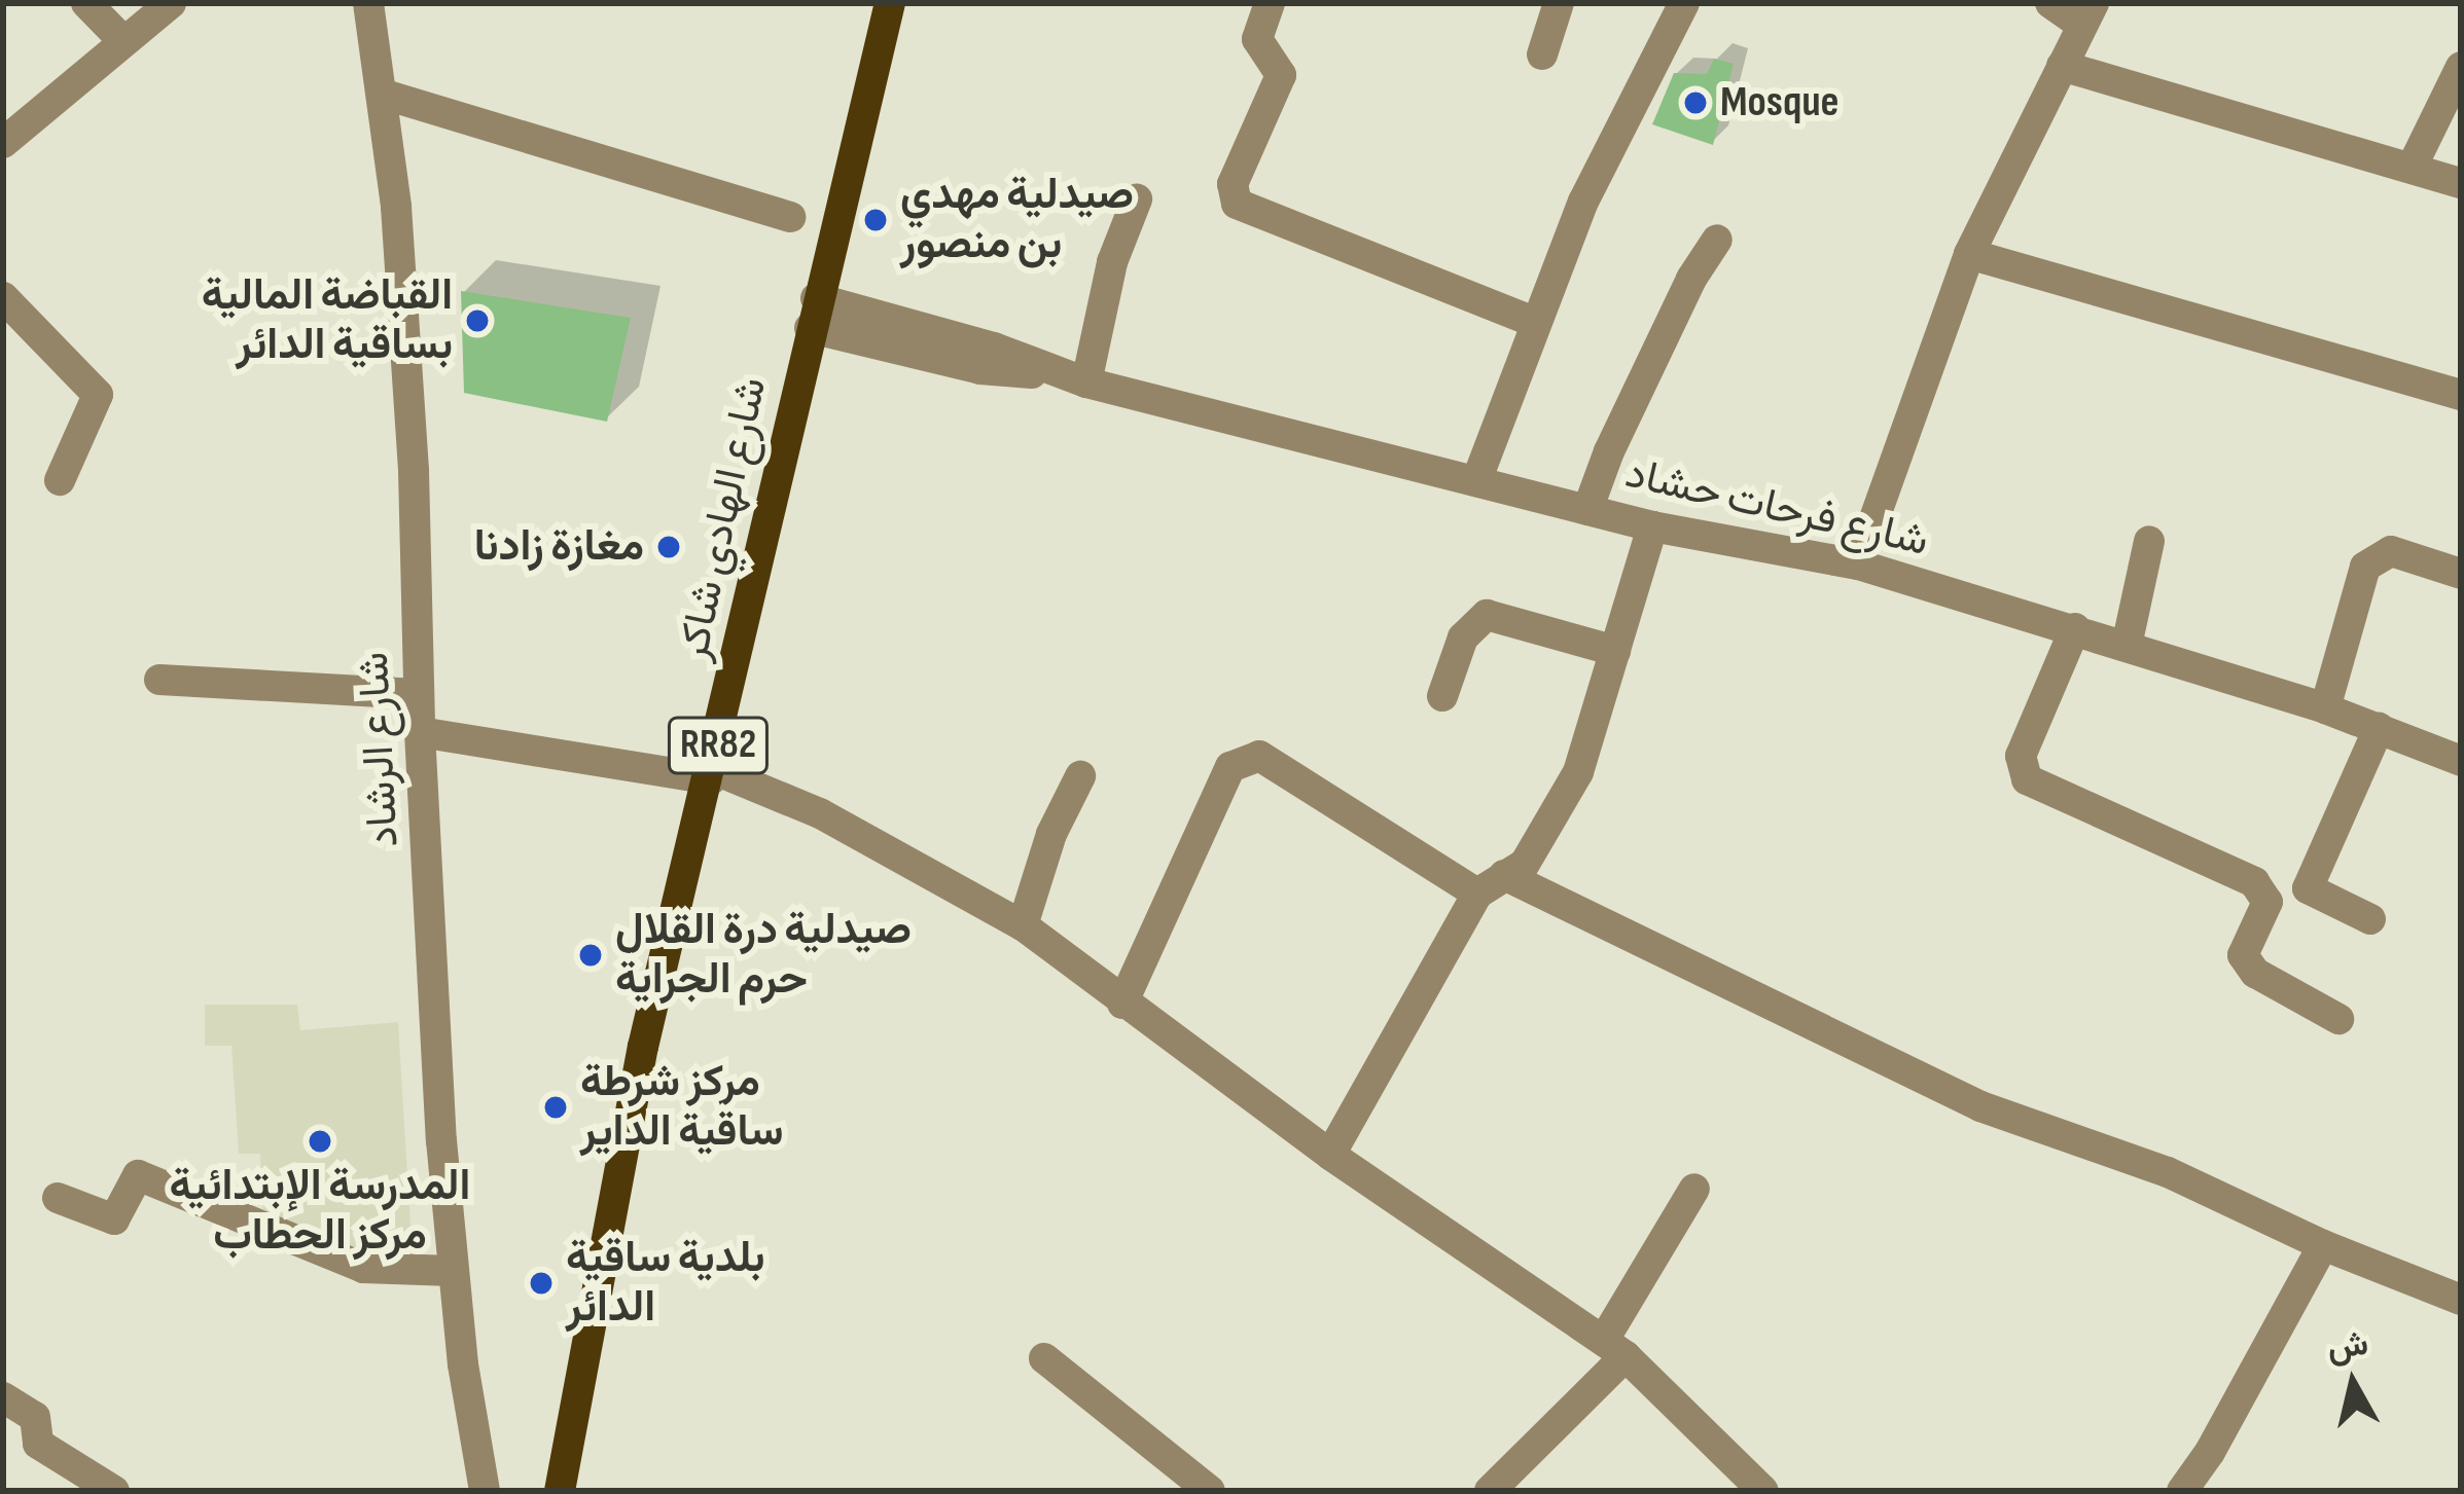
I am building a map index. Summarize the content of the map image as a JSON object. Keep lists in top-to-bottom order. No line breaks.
{"streets":{"main road":["شارع الهادي شاكر","RR82"],"street":["شارع فرحات حشاد","شارع الرشاد"]},"crossings":[["شارع فرحات حشاد","شارع الهادي شاكر"]],"places":["Mosque","صيدلية مهدي بن منصور","القباضة المالية بساقية الدائر","مغازة زادنا","صيدلية درة القلال حرم الجراية","مركز شرطة ساقية الداير","المدرسة الإبتدائية مركز الحطاب","بلدية ساقية الدائر"],"north":"top"}
